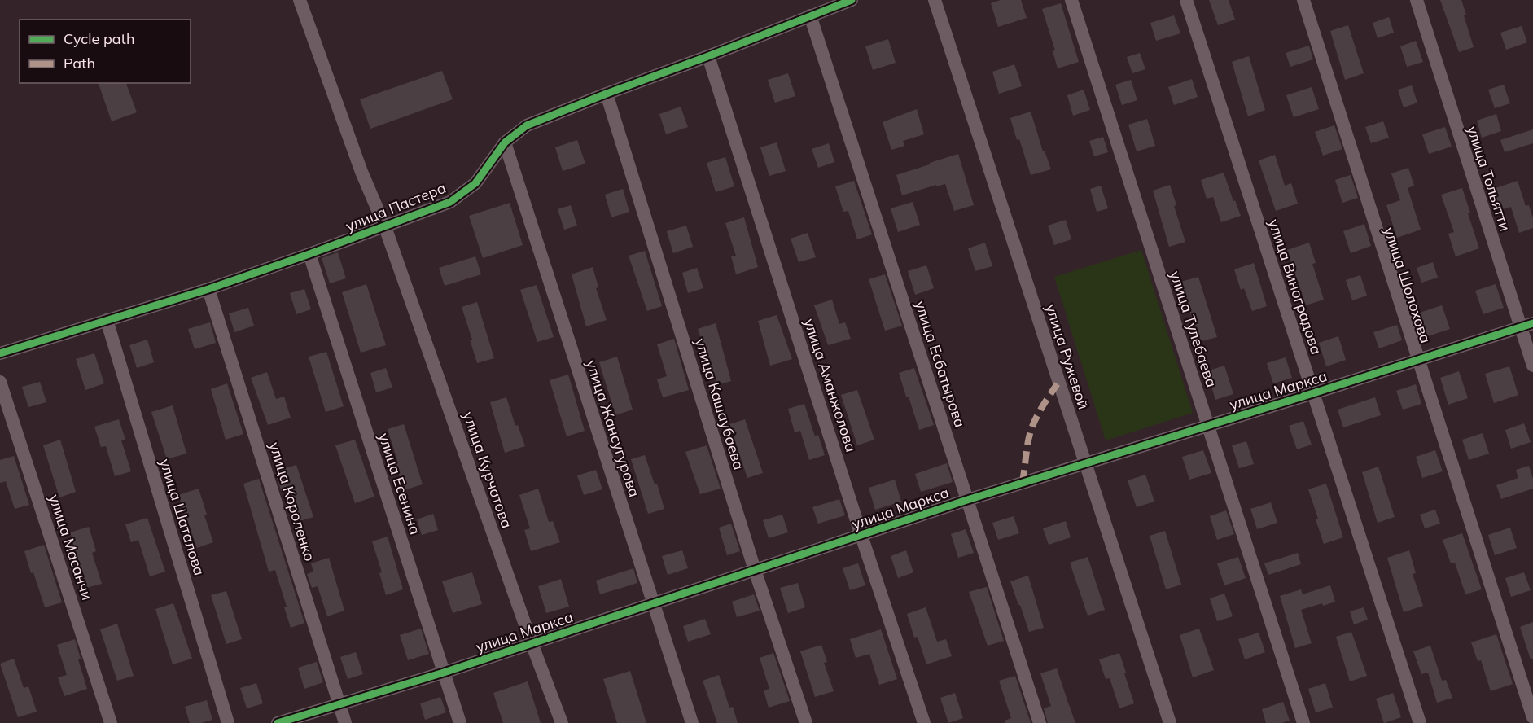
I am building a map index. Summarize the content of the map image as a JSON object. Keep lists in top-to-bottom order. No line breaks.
{"streets":{"street":["улица Тольятти","улица Пастера","улица Шолохова","улица Виноградова","улица Тулебаева","улица Ружевой","улица Есбатырова","улица Аманжолова","улица Маркса","улица Кашаубаева","улица Жансугурова","улица Курчатова","улица Есенина","улица Короленко","улица Шаталова","улица Масанчи"]},"crossings":[["улица Тольятти","улица Маркса"],["улица Пастера","улица Есбатырова"],["улица Пастера","улица Аманжолова"],["улица Пастера","улица Кашаубаева"],["улица Пастера","улица Жансугурова"],["улица Пастера","улица Курчатова"],["улица Пастера","улица Есенина"],["улица Пастера","улица Короленко"],["улица Пастера","улица Шаталова"],["улица Шолохова","улица Маркса"],["улица Виноградова","улица Маркса"],["улица Тулебаева","улица Маркса"],["улица Ружевой","улица Маркса"],["улица Есбатырова","улица Маркса"],["улица Аманжолова","улица Маркса"],["улица Маркса","улица Кашаубаева"],["улица Маркса","улица Жансугурова"],["улица Маркса","улица Курчатова"],["улица Маркса","улица Есенина"],["улица Маркса","улица Короленко"]],"legend":["Cycle path","Path"]}
